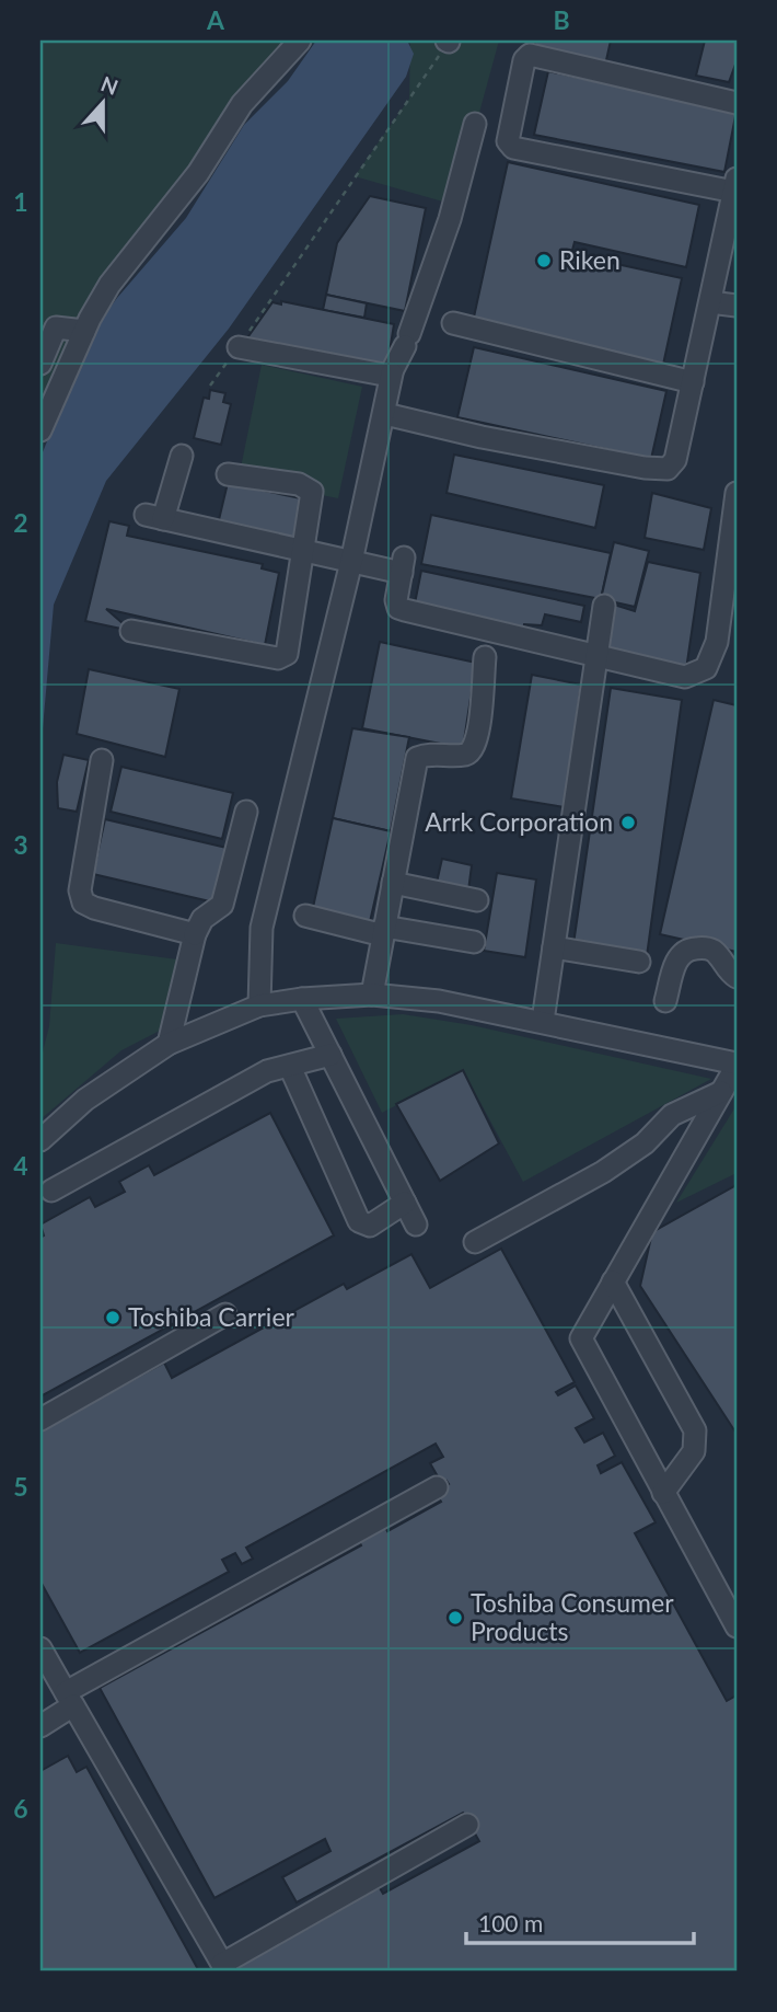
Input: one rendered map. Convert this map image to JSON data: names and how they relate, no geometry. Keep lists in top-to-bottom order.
{
  "places": [
    "Riken",
    "Arrk Corporation",
    "Toshiba Carrier",
    "Toshiba Consumer Products"
  ],
  "scale_bar": "100 m",
  "north": "top",
  "grid": {
    "columns": ["A", "B"],
    "rows": [
      "1",
      "2",
      "3",
      "4",
      "5",
      "6"
    ]
  }
}
